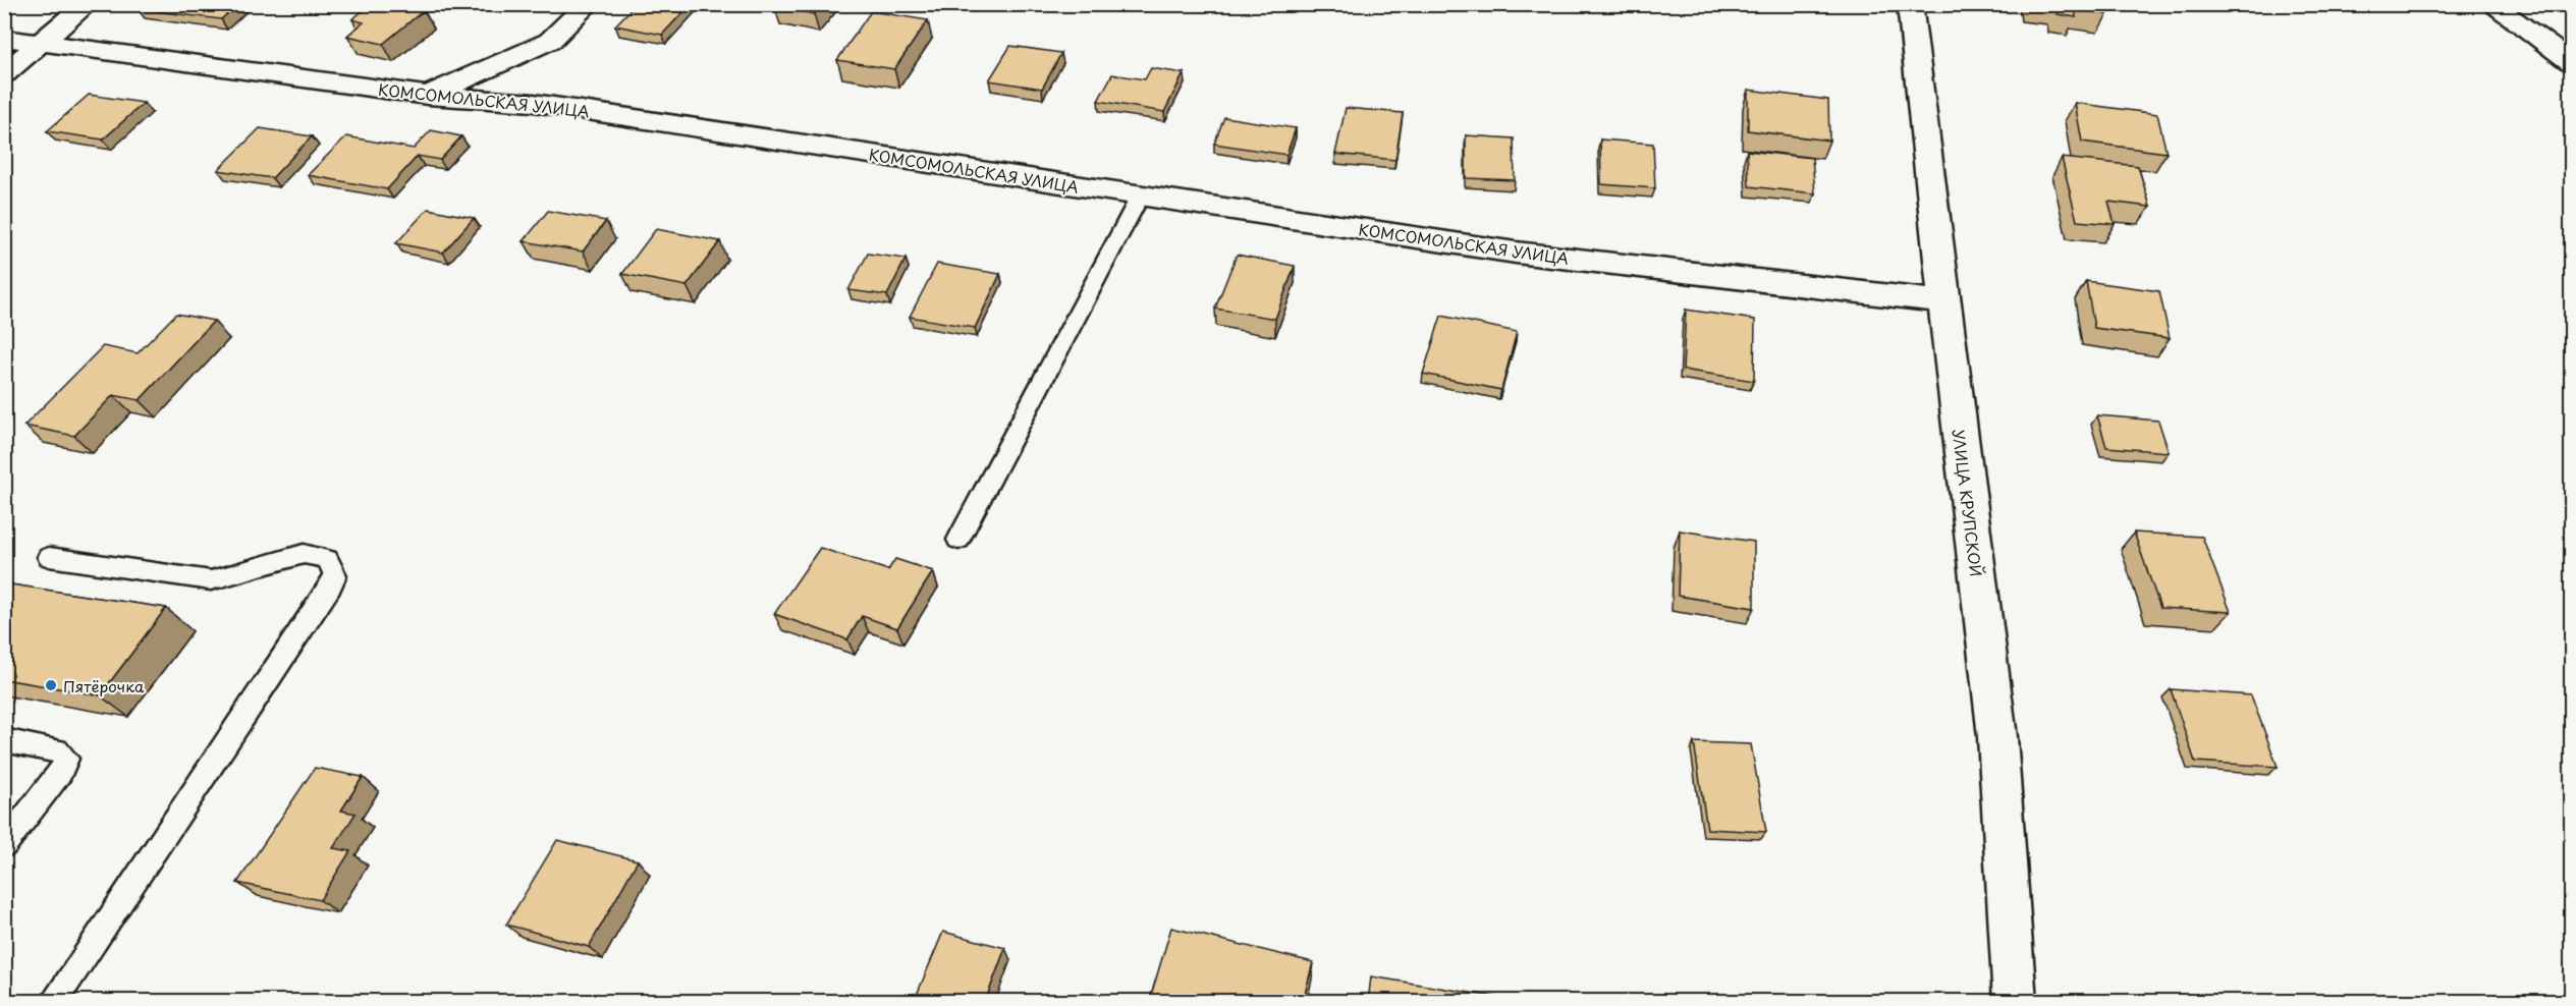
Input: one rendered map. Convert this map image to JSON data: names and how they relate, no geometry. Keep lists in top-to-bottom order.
{
  "streets": {
    "street": ["КОМСОМОЛЬСКАЯ УЛИЦА", "УЛИЦА КРУПСКОЙ"]
  },
  "crossings": [
    ["КОМСОМОЛЬСКАЯ УЛИЦА", "УЛИЦА КРУПСКОЙ"]
  ],
  "places": ["Пятёрочка"]
}
